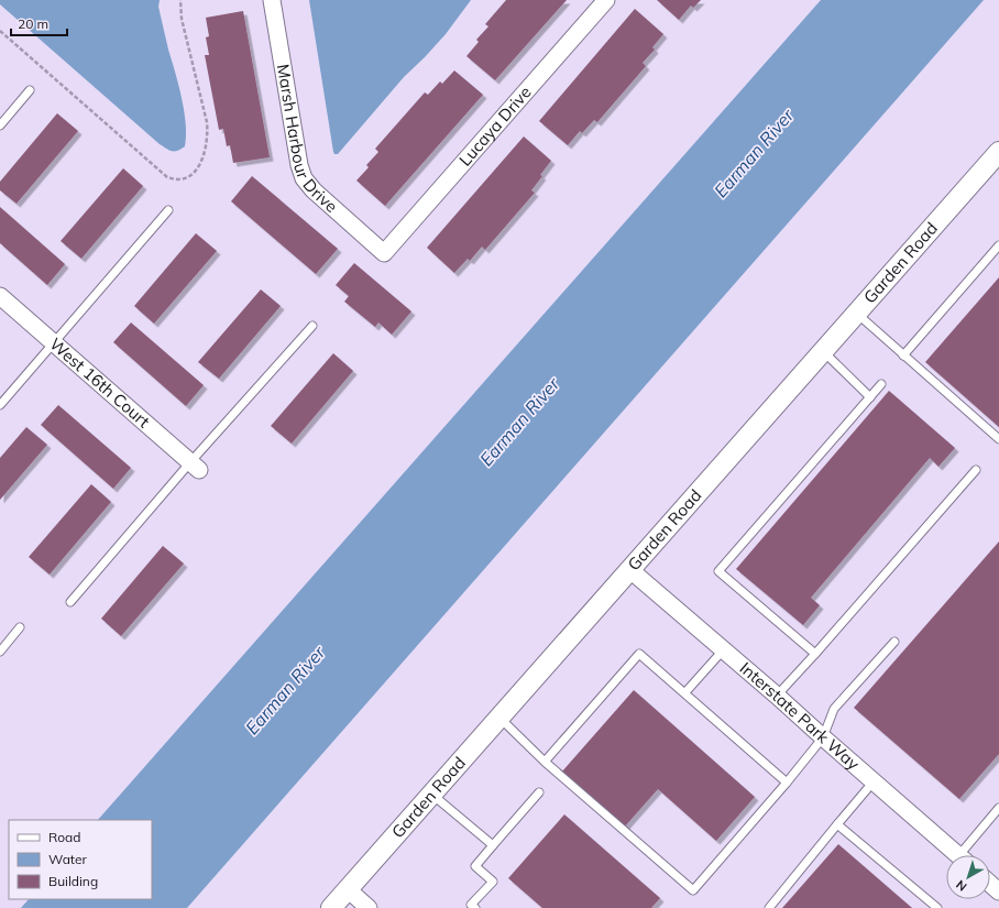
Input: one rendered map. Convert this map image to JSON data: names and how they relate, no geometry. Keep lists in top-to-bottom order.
{
  "streets": {
    "street": [
      "Lucaya Drive",
      "Marsh Harbour Drive",
      "Garden Road",
      "West 16th Court",
      "Interstate Park Way"
    ]
  },
  "crossings": [
    ["Lucaya Drive", "Marsh Harbour Drive"],
    ["Garden Road", "Interstate Park Way"]
  ],
  "water": ["Earman River"],
  "legend": ["Road", "Water", "Building"],
  "scale_bar": "20 m",
  "north": "bottom left"
}
